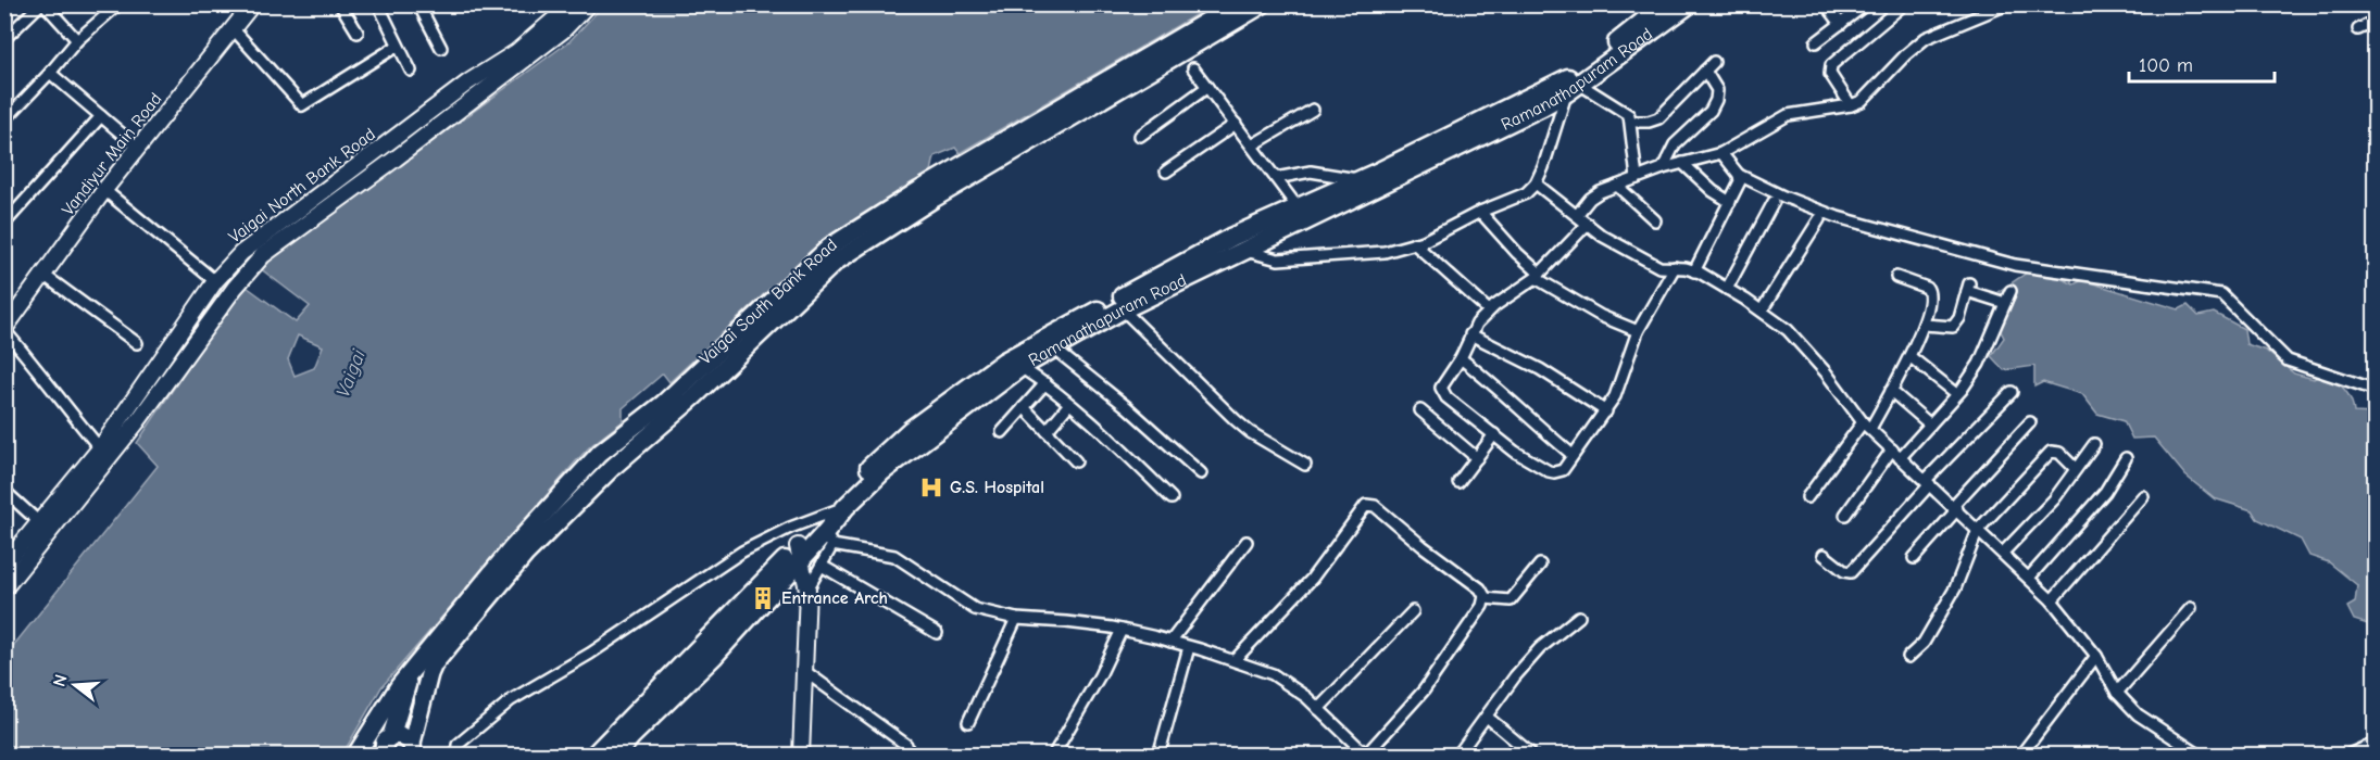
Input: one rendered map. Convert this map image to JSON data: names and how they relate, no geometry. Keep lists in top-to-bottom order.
{
  "streets": {
    "highway": ["Ramanathapuram Road"],
    "main road": ["Vaigai South Bank Road"],
    "street": ["Vandiyur Main Road", "Vaigai North Bank Road"]
  },
  "water": ["Vaigai"],
  "places": {
    "hospital": ["G.S. Hospital"],
    "building": ["Entrance Arch"]
  },
  "scale_bar": "100 m",
  "north": "left"
}
